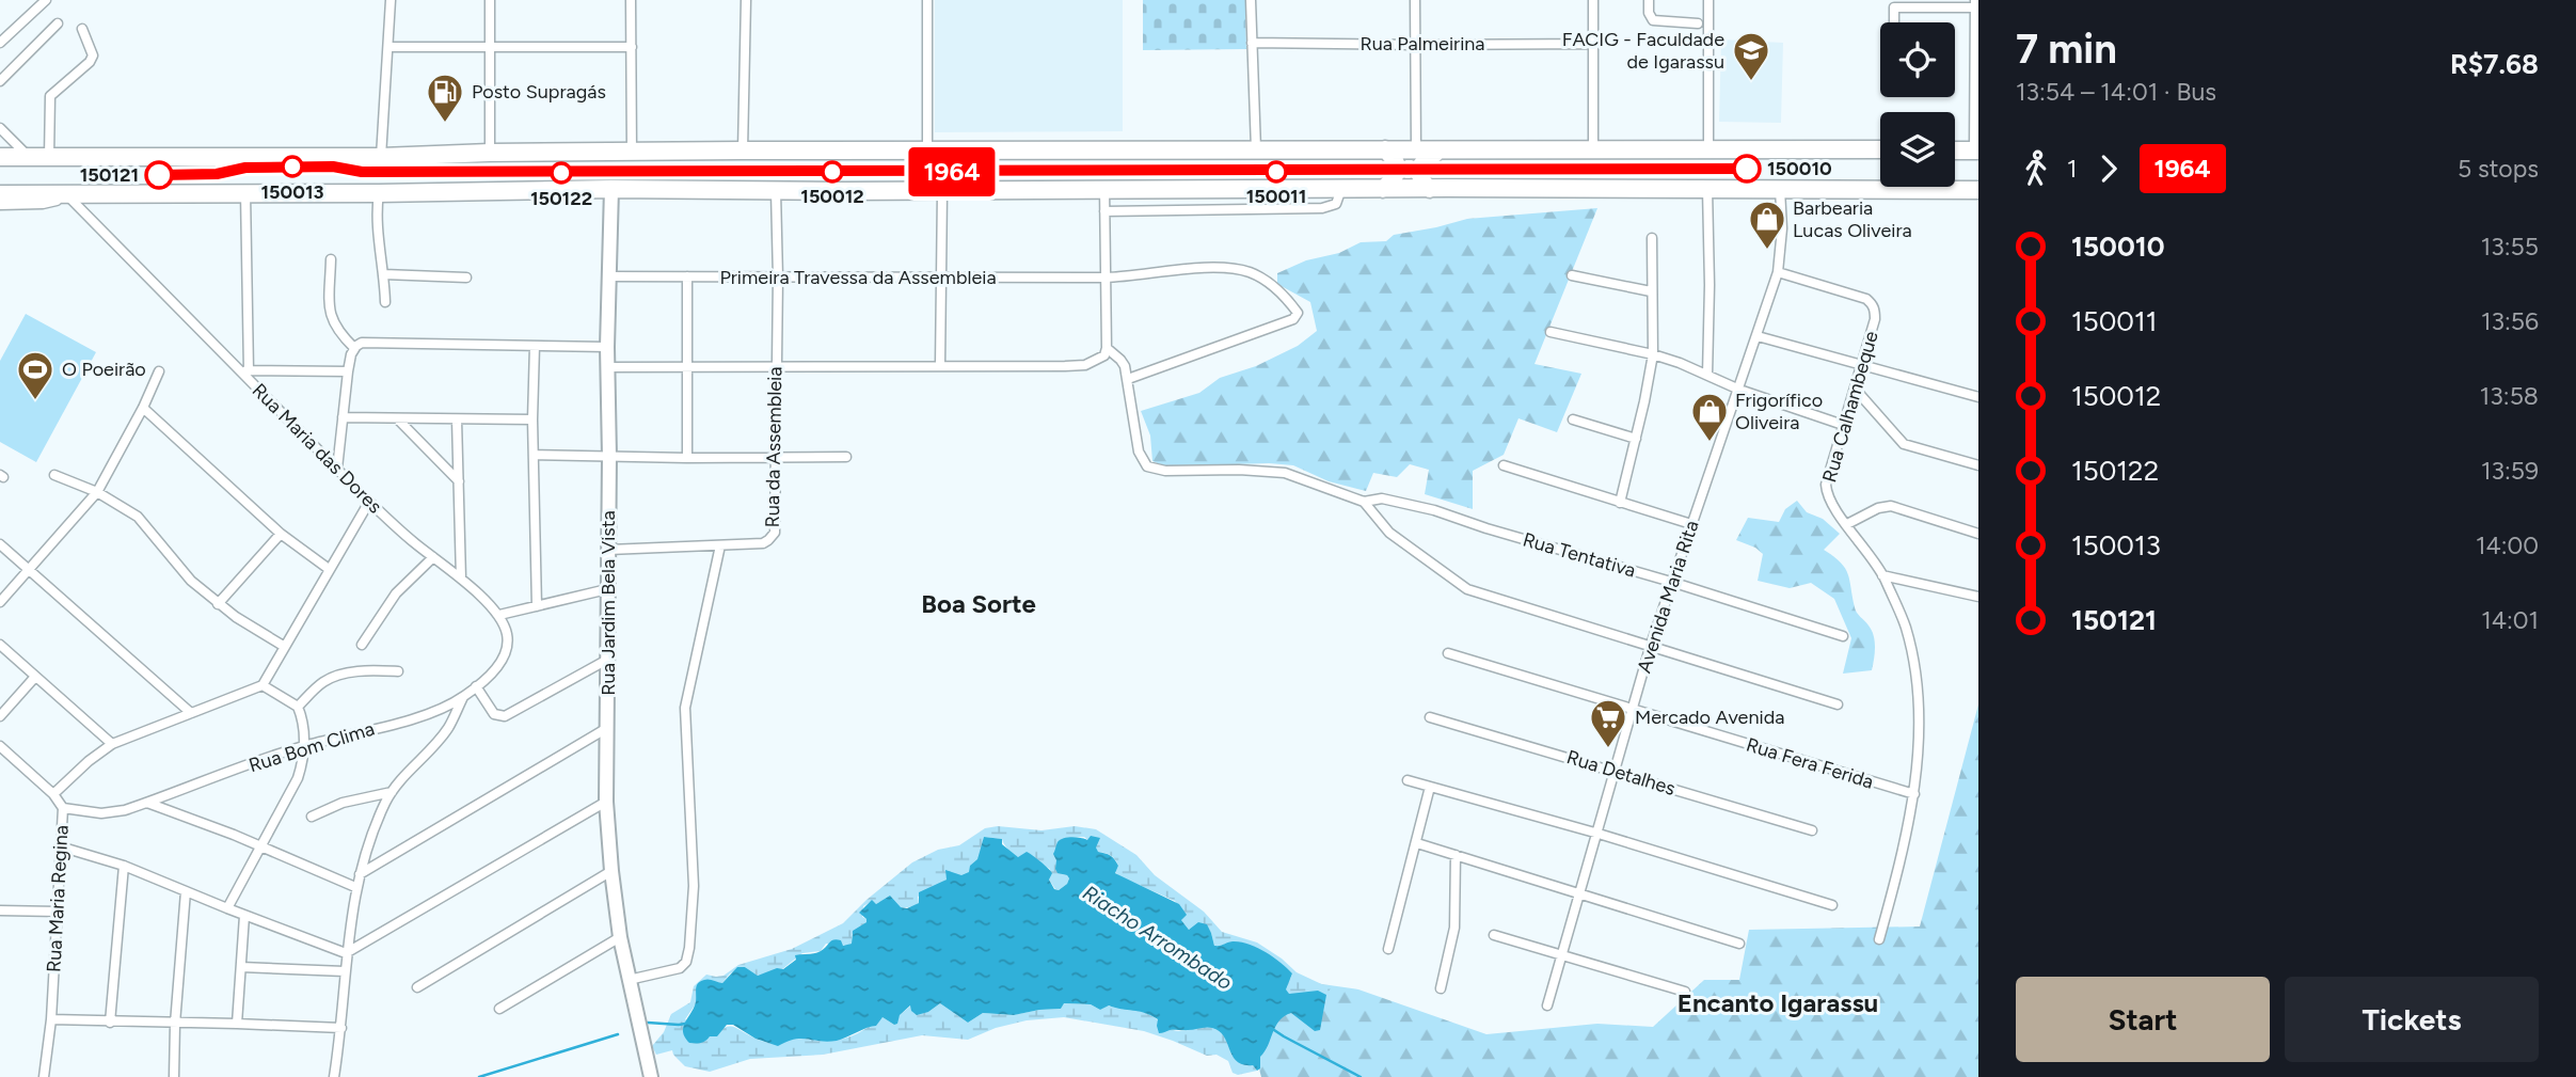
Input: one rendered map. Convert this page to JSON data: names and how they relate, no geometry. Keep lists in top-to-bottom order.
{
  "streets": {
    "main road": ["Rua Jardim Bela Vista"],
    "street": [
      "Rua Palmeirina",
      "Primeira Travessa da Assembleia",
      "Rua Calhambeque",
      "Rua da Assembleia",
      "Rua Maria das Dores",
      "Rua Tentativa",
      "Avenida Maria Rita",
      "Rua Bom Clima",
      "Rua Fera Ferida",
      "Rua Detalhes",
      "Rua Maria Regina"
    ]
  },
  "crossings": [
    ["Primeira Travessa da Assembleia", "Rua da Assembleia"],
    ["Primeira Travessa da Assembleia", "Rua Jardim Bela Vista"],
    ["Rua Calhambeque", "Avenida Maria Rita"],
    ["Rua Calhambeque", "Rua Fera Ferida"],
    ["Rua da Assembleia", "Rua Jardim Bela Vista"],
    ["Rua Maria das Dores", "Rua Bom Clima"],
    ["Rua Tentativa", "Avenida Maria Rita"],
    ["Avenida Maria Rita", "Rua Fera Ferida"],
    ["Avenida Maria Rita", "Rua Detalhes"],
    ["Rua Bom Clima", "Rua Maria Regina"]
  ],
  "districts": ["Boa Sorte", "Encanto Igarassu"],
  "water": ["Riacho Arrombado"],
  "places": {
    "school or university": ["FACIG - Faculdade de Igarassu"],
    "fuel station": ["Posto Supragás"],
    "other": [
      "150013",
      "150010",
      "150012",
      "150011",
      "150122",
      "150121"
    ],
    "shop": ["Barbearia Lucas Oliveira", "Frigorífico Oliveira"],
    "sports": ["O Poeirão"],
    "supermarket": ["Mercado Avenida"]
  },
  "lines": ["bus line 1964"],
  "page": {
    "on_map": "1964",
    "heading": ["7 min", "13:54 – 14:01 · Bus", "R$7.68"],
    "legs": ["1", "1964", "5 stops"],
    "list": [
      {
        "name": "150010",
        "value": "13:55"
      },
      {
        "name": "150011",
        "value": "13:56"
      },
      {
        "name": "150012",
        "value": "13:58"
      },
      {
        "name": "150122",
        "value": "13:59"
      },
      {
        "name": "150013",
        "value": "14:00"
      },
      {
        "name": "150121",
        "value": "14:01"
      }
    ],
    "buttons": ["Start", "Tickets"]
  }
}
